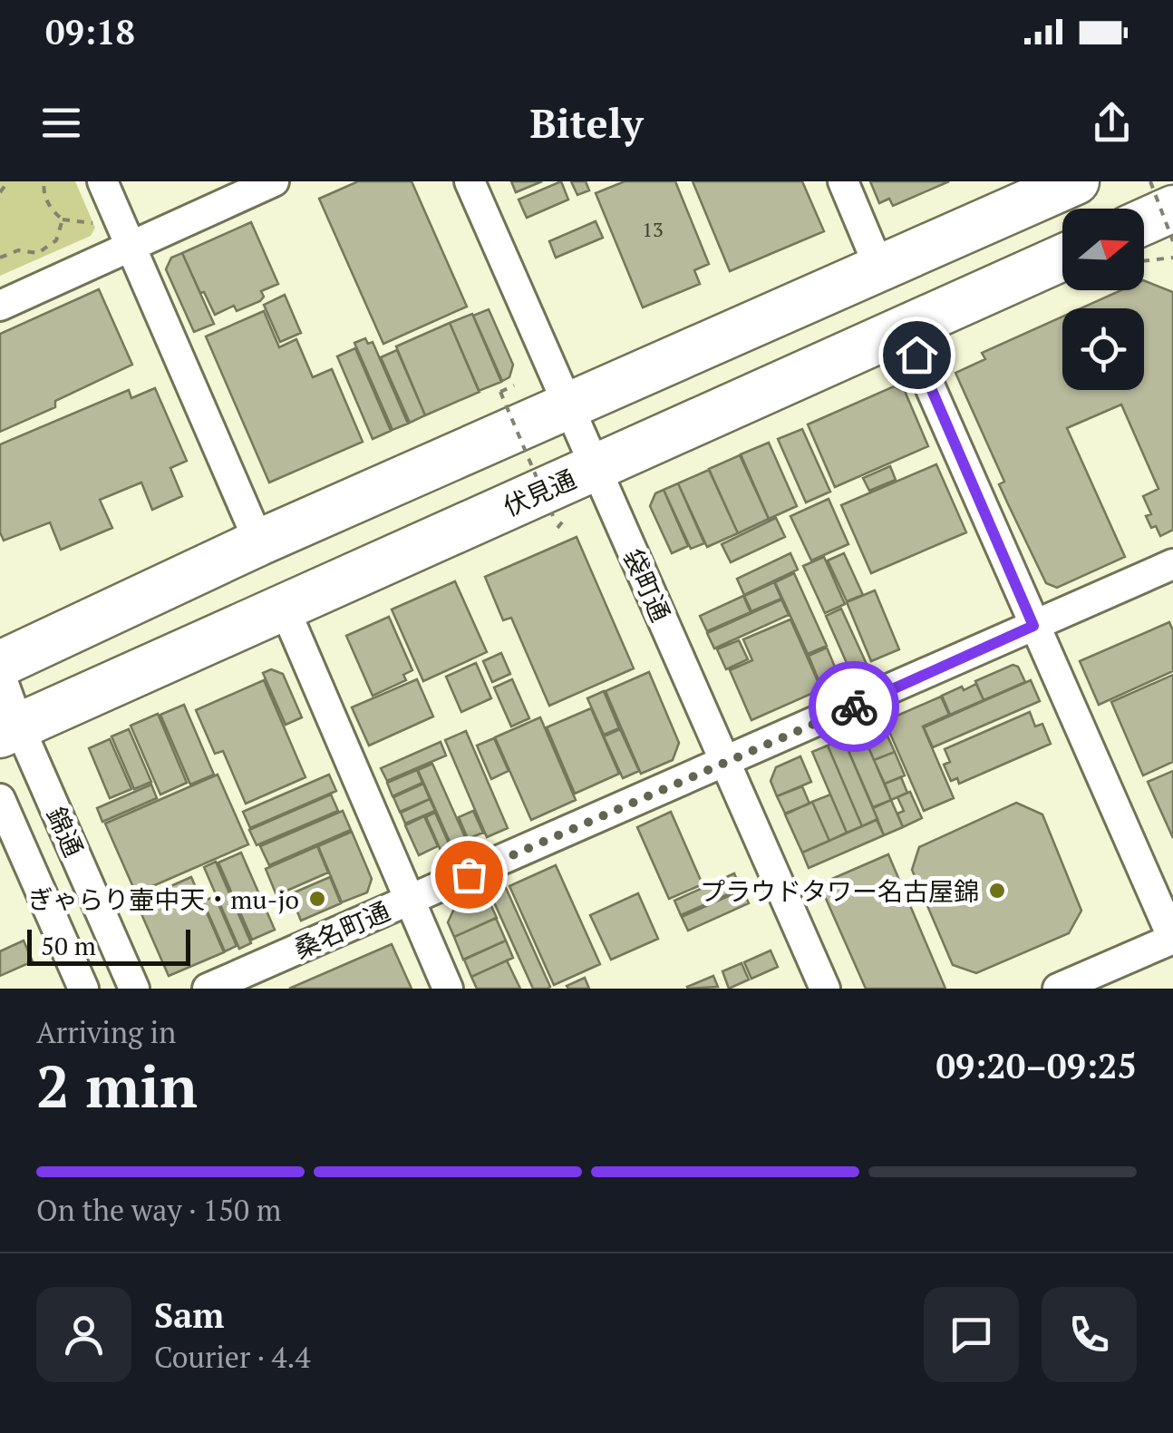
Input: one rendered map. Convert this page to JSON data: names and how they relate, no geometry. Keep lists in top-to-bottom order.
{
  "streets": {
    "highway": ["伏見通"],
    "street": ["袋町通", "錦通", "桑名町通"]
  },
  "crossings": [
    ["伏見通", "袋町通"],
    ["伏見通", "錦通"],
    ["袋町通", "桑名町通"]
  ],
  "places": ["プラウドタワー名古屋錦", "ぎゃらり壷中天・mu-jo"],
  "house_numbers": ["13"],
  "scale_bar": "50 m",
  "north": "right",
  "page": {
    "status": "09:18",
    "header": "Bitely",
    "scale": "50 m",
    "heading": ["2 min", "Arriving in", "09:20–09:25"],
    "panel": ["Sam", "Courier · 4.4"],
    "bar": "On the way · 150 m"
  }
}
